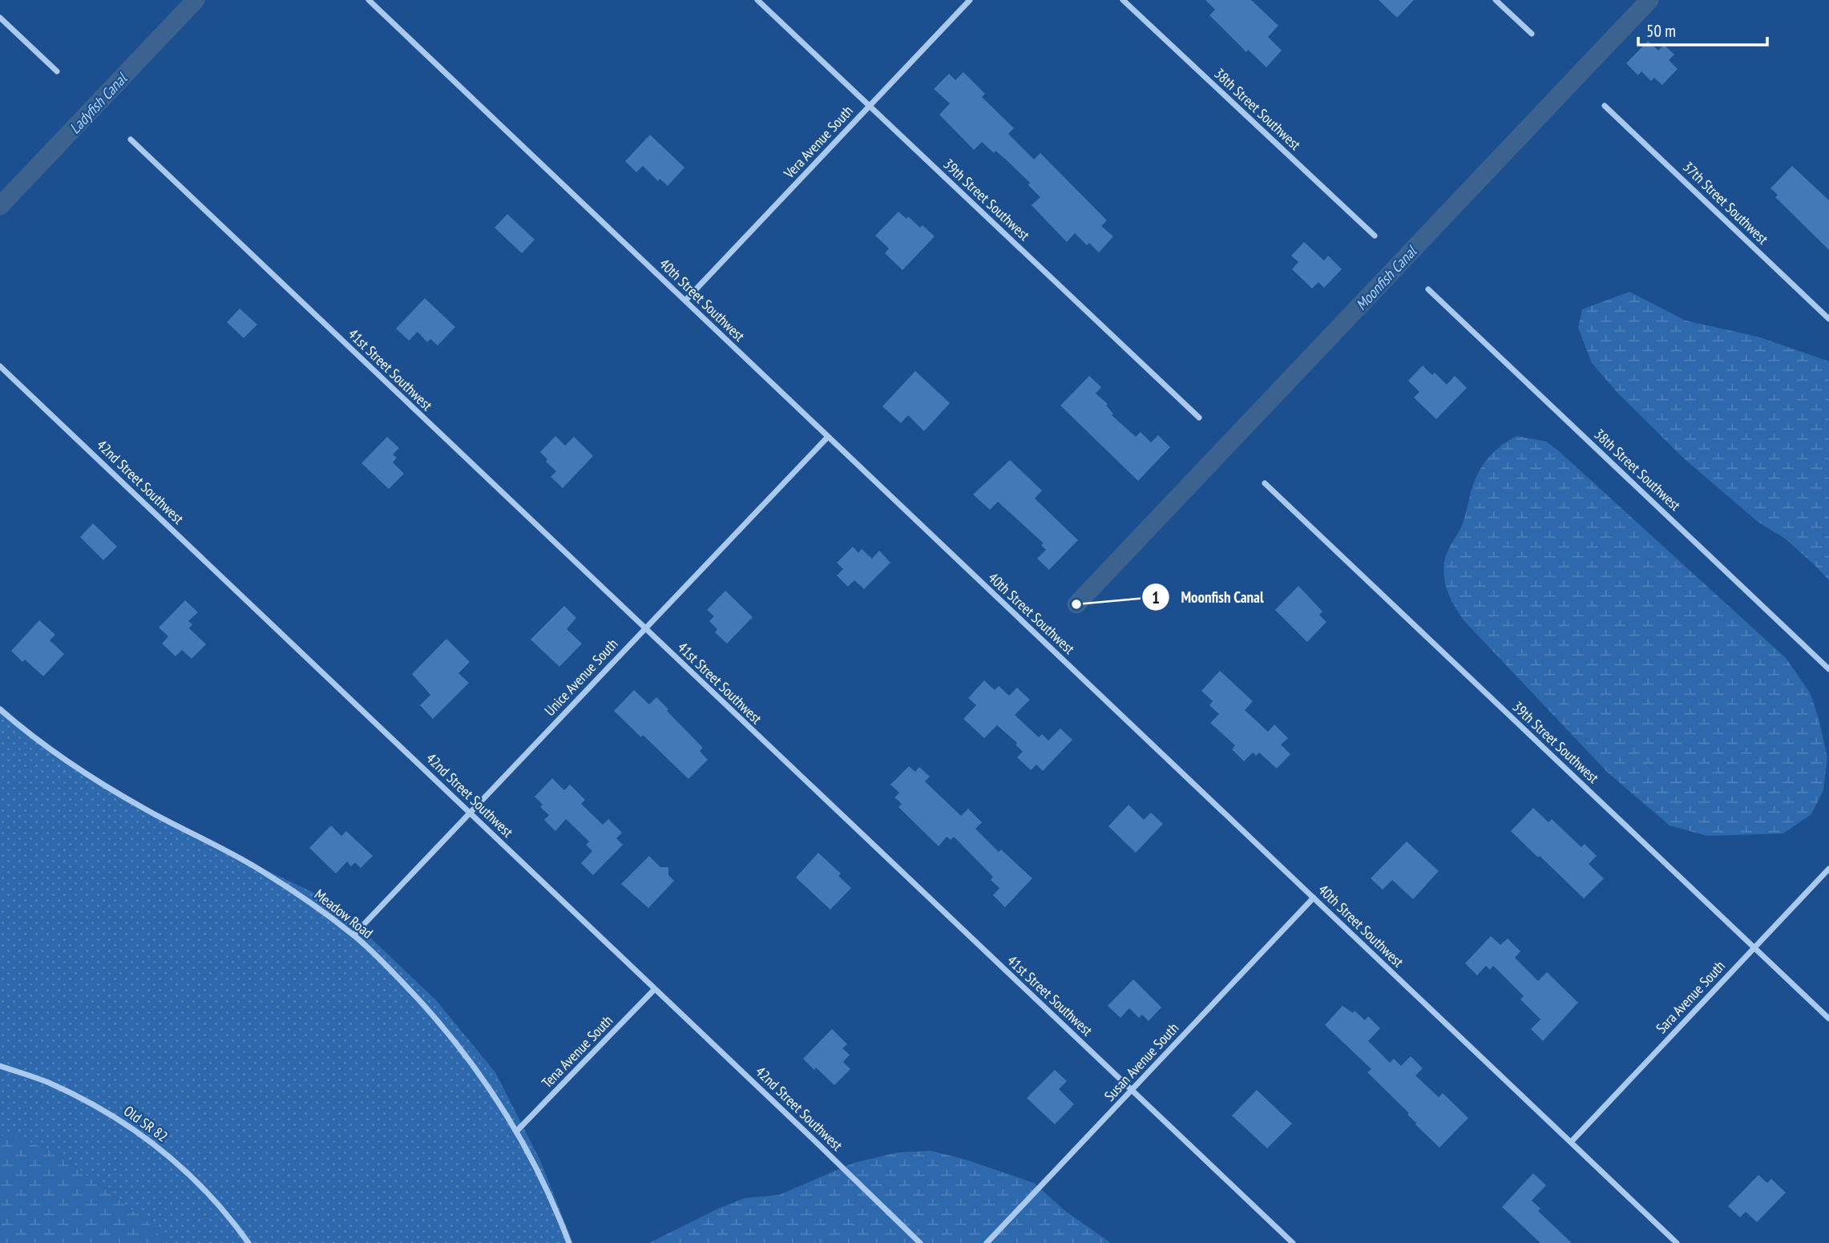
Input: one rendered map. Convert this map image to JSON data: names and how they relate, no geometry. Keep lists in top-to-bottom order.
{
  "streets": {
    "street": [
      "38th Street Southwest",
      "Vera Avenue South",
      "39th Street Southwest",
      "37th Street Southwest",
      "40th Street Southwest",
      "41st Street Southwest",
      "42nd Street Southwest",
      "Unice Avenue South",
      "Meadow Road",
      "Sara Avenue South",
      "Tena Avenue South",
      "Susan Avenue South",
      "Old SR 82"
    ]
  },
  "crossings": [
    ["Vera Avenue South", "39th Street Southwest"],
    ["Vera Avenue South", "40th Street Southwest"],
    ["39th Street Southwest", "Sara Avenue South"],
    ["40th Street Southwest", "Unice Avenue South"],
    ["40th Street Southwest", "Sara Avenue South"],
    ["40th Street Southwest", "Susan Avenue South"],
    ["41st Street Southwest", "Unice Avenue South"],
    ["41st Street Southwest", "Susan Avenue South"],
    ["42nd Street Southwest", "Unice Avenue South"],
    ["42nd Street Southwest", "Tena Avenue South"],
    ["Unice Avenue South", "Meadow Road"],
    ["Meadow Road", "Tena Avenue South"]
  ],
  "water": ["Ladyfish Canal", "Moonfish Canal"],
  "places": ["Moonfish Canal"],
  "scale_bar": "50 m"
}
